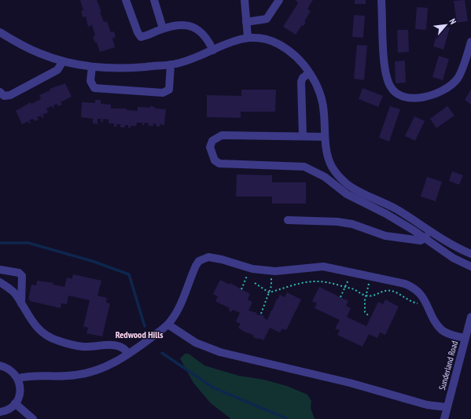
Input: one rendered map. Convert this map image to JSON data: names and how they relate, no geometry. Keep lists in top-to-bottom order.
{
  "streets": {
    "street": ["Sunderland Road"]
  },
  "districts": ["Redwood Hills"],
  "north": "top right"
}
